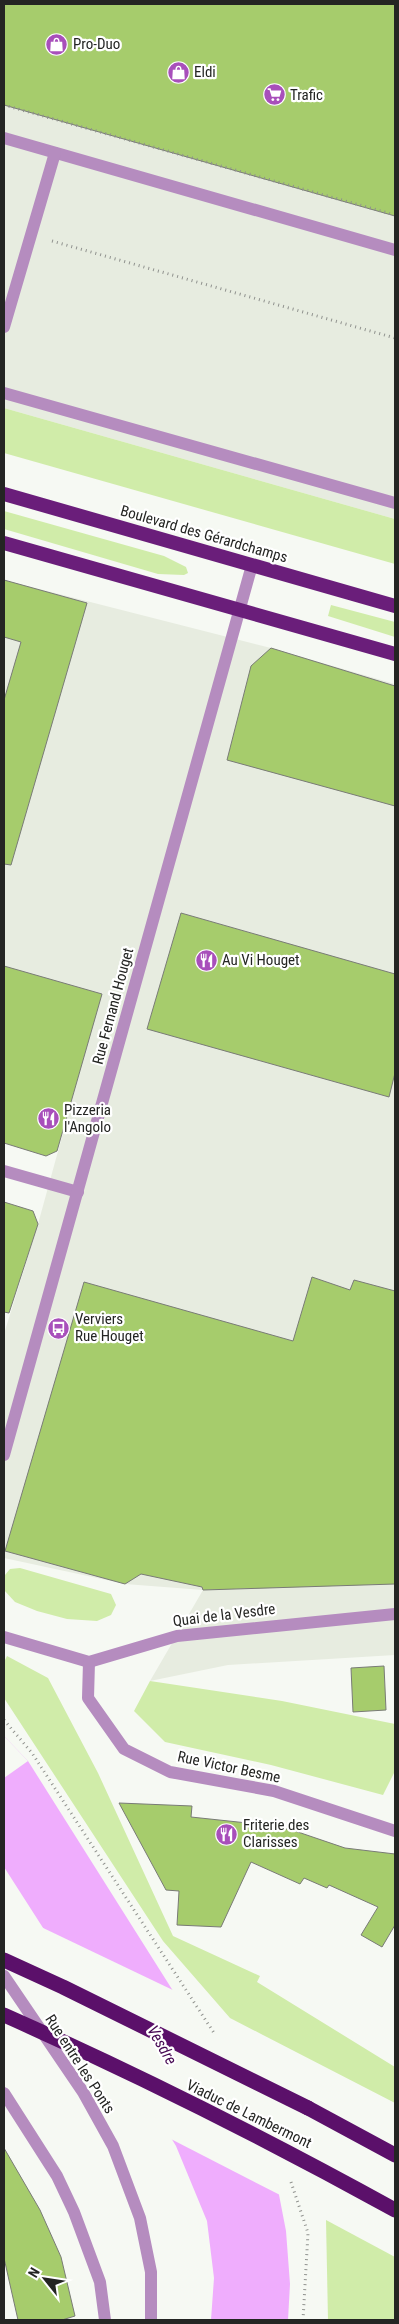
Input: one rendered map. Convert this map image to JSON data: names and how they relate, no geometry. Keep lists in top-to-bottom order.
{
  "streets": {
    "highway": ["Boulevard des Gérardchamps", "Viaduc de Lambermont"],
    "street": [
      "Rue Fernand Houget",
      "Quai de la Vesdre",
      "Rue Victor Besme",
      "Rue entre les Ponts"
    ]
  },
  "crossings": [
    ["Boulevard des Gérardchamps", "Rue Fernand Houget"],
    ["Quai de la Vesdre", "Rue Victor Besme"]
  ],
  "water": ["Vesdre"],
  "places": {
    "shop": ["Pro-Duo", "Eldi"],
    "supermarket": ["Trafic"],
    "restaurant": ["Au Vi Houget", "Pizzeria l'Angolo", "Friterie des Clarisses"],
    "bus stop": ["Verviers Rue Houget"]
  },
  "north": "top left"
}
